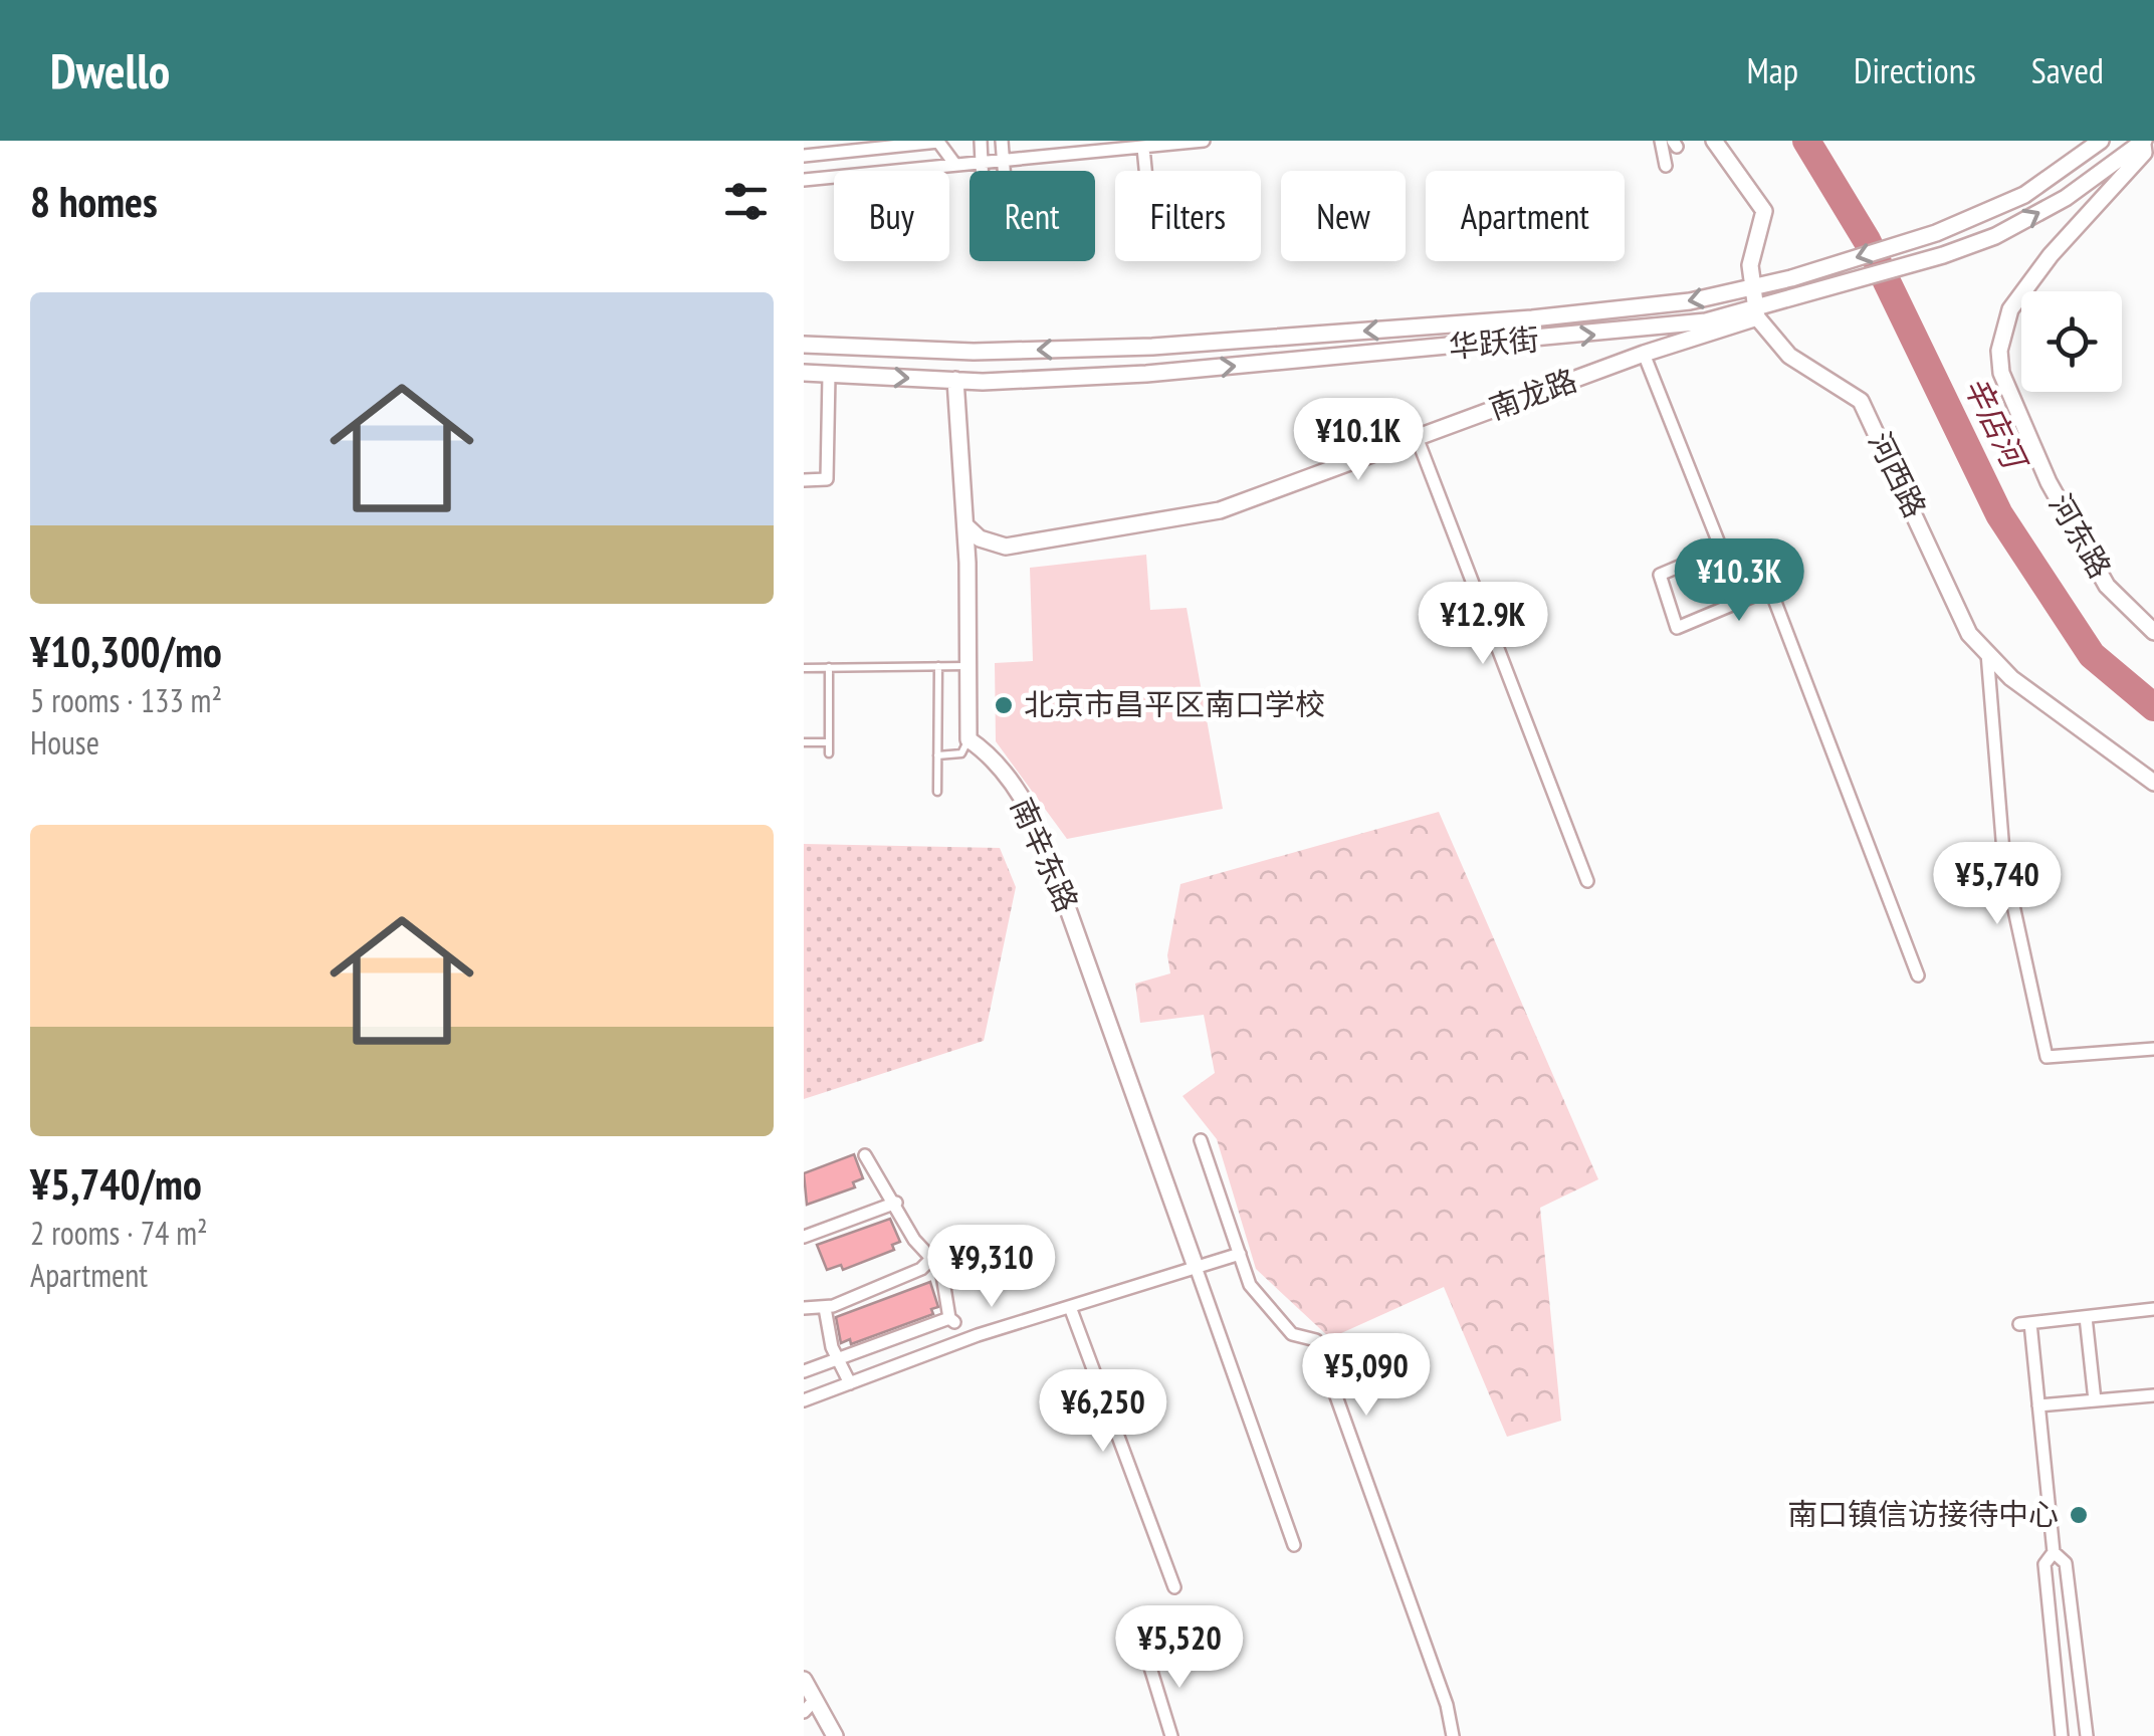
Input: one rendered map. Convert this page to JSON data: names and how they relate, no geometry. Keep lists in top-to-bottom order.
{
  "streets": {
    "street": [
      "华跃街",
      "南龙路",
      "河西路",
      "河东路",
      "南辛东路"
    ]
  },
  "crossings": [
    ["华跃街", "南龙路"],
    ["华跃街", "河西路"],
    ["华跃街", "河东路"],
    ["南龙路", "河西路"]
  ],
  "water": ["辛店河"],
  "places": ["北京市昌平区南口学校", "南口镇信访接待中心"],
  "page": {
    "header": "Dwello",
    "nav": ["Map", "Directions", "Saved"],
    "heading": "8 homes",
    "chip": [
      "Buy",
      "Rent",
      "Filters",
      "New",
      "Apartment"
    ],
    "list": [
      {
        "name": "¥10,300/mo",
        "note": "5 rooms · 133 m² · House"
      },
      {
        "name": "¥5,740/mo",
        "note": "2 rooms · 74 m² · Apartment"
      }
    ],
    "price": [
      "¥10.1K",
      "¥10.3K",
      "¥12.9K",
      "¥5,740",
      "¥9,310",
      "¥5,090",
      "¥6,250",
      "¥5,520"
    ]
  }
}
